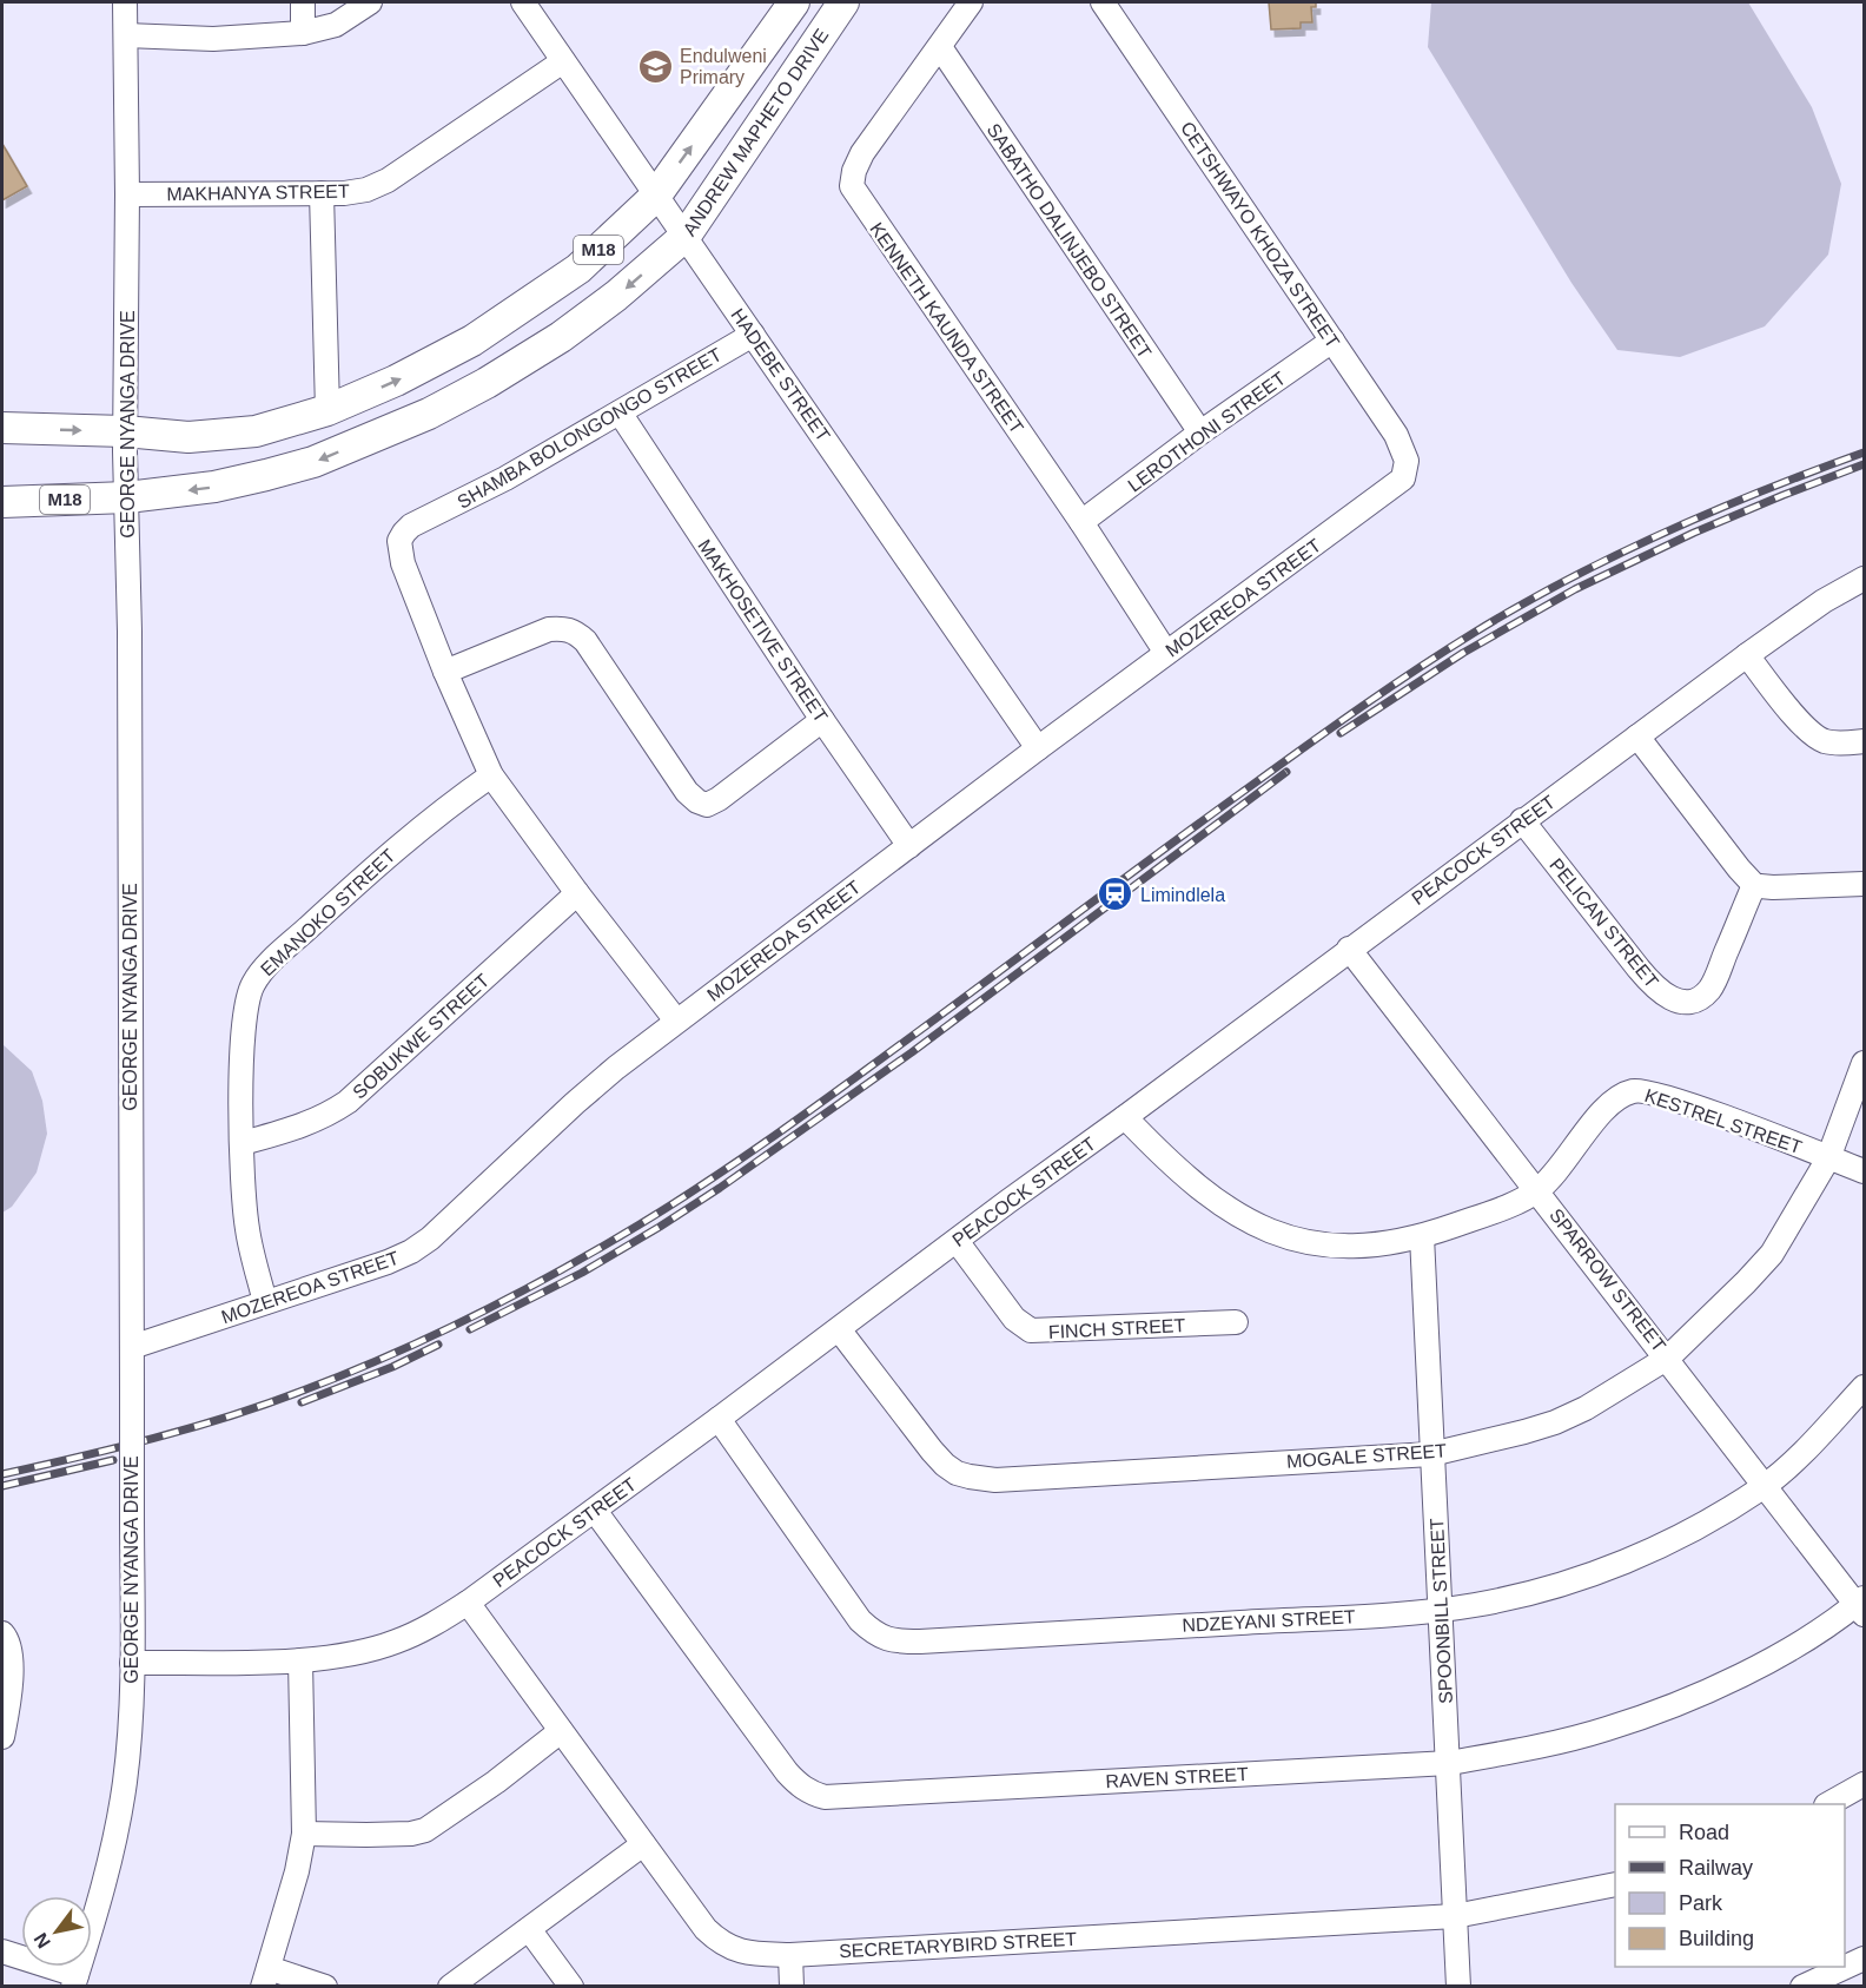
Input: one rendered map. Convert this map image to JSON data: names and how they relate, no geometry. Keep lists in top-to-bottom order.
{
  "streets": {
    "main road": ["ANDREW MAPHETO DRIVE", "M18"],
    "street": [
      "MAKHANYA STREET",
      "CETSHWAYO KHOZA STREET",
      "SABATHO DALINJEBO STREET",
      "KENNETH KAUNDA STREET",
      "HADEBE STREET",
      "GEORGE NYANGA DRIVE",
      "SHAMBA BOLONGONGO STREET",
      "LEROTHONI STREET",
      "MOZEREOA STREET",
      "MAKHOSETIVE STREET",
      "PEACOCK STREET",
      "EMANOKO STREET",
      "PELICAN STREET",
      "SOBUKWE STREET",
      "KESTREL STREET",
      "SPARROW STREET",
      "FINCH STREET",
      "MOGALE STREET",
      "SPOONBILL STREET",
      "NDZEYANI STREET",
      "RAVEN STREET",
      "SECRETARYBIRD STREET"
    ]
  },
  "crossings": [
    ["ANDREW MAPHETO DRIVE", "HADEBE STREET"],
    ["ANDREW MAPHETO DRIVE", "GEORGE NYANGA DRIVE"],
    ["MAKHANYA STREET", "HADEBE STREET"],
    ["MAKHANYA STREET", "GEORGE NYANGA DRIVE"],
    ["CETSHWAYO KHOZA STREET", "LEROTHONI STREET"],
    ["CETSHWAYO KHOZA STREET", "MOZEREOA STREET"],
    ["SABATHO DALINJEBO STREET", "KENNETH KAUNDA STREET"],
    ["SABATHO DALINJEBO STREET", "LEROTHONI STREET"],
    ["M18", "HADEBE STREET"],
    ["M18", "GEORGE NYANGA DRIVE"],
    ["KENNETH KAUNDA STREET", "LEROTHONI STREET"],
    ["KENNETH KAUNDA STREET", "MOZEREOA STREET"],
    ["HADEBE STREET", "SHAMBA BOLONGONGO STREET"],
    ["HADEBE STREET", "MOZEREOA STREET"],
    ["GEORGE NYANGA DRIVE", "MOZEREOA STREET"],
    ["GEORGE NYANGA DRIVE", "PEACOCK STREET"],
    ["SHAMBA BOLONGONGO STREET", "MOZEREOA STREET"],
    ["SHAMBA BOLONGONGO STREET", "MAKHOSETIVE STREET"],
    ["SHAMBA BOLONGONGO STREET", "EMANOKO STREET"],
    ["SHAMBA BOLONGONGO STREET", "SOBUKWE STREET"],
    ["MOZEREOA STREET", "MAKHOSETIVE STREET"],
    ["MOZEREOA STREET", "EMANOKO STREET"],
    ["PEACOCK STREET", "PELICAN STREET"],
    ["PEACOCK STREET", "KESTREL STREET"],
    ["PEACOCK STREET", "SPARROW STREET"],
    ["PEACOCK STREET", "FINCH STREET"],
    ["PEACOCK STREET", "MOGALE STREET"],
    ["PEACOCK STREET", "NDZEYANI STREET"],
    ["PEACOCK STREET", "RAVEN STREET"],
    ["PEACOCK STREET", "SECRETARYBIRD STREET"],
    ["EMANOKO STREET", "SOBUKWE STREET"],
    ["KESTREL STREET", "SPARROW STREET"],
    ["KESTREL STREET", "MOGALE STREET"],
    ["KESTREL STREET", "SPOONBILL STREET"],
    ["SPARROW STREET", "MOGALE STREET"],
    ["SPARROW STREET", "NDZEYANI STREET"],
    ["SPARROW STREET", "RAVEN STREET"],
    ["MOGALE STREET", "SPOONBILL STREET"],
    ["SPOONBILL STREET", "NDZEYANI STREET"],
    ["SPOONBILL STREET", "RAVEN STREET"],
    ["SPOONBILL STREET", "SECRETARYBIRD STREET"]
  ],
  "places": {
    "school or university": ["Endulweni Primary"],
    "station": ["Limindlela"]
  },
  "legend": [
    "Road",
    "Railway",
    "Park",
    "Building"
  ],
  "north": "bottom left"
}
